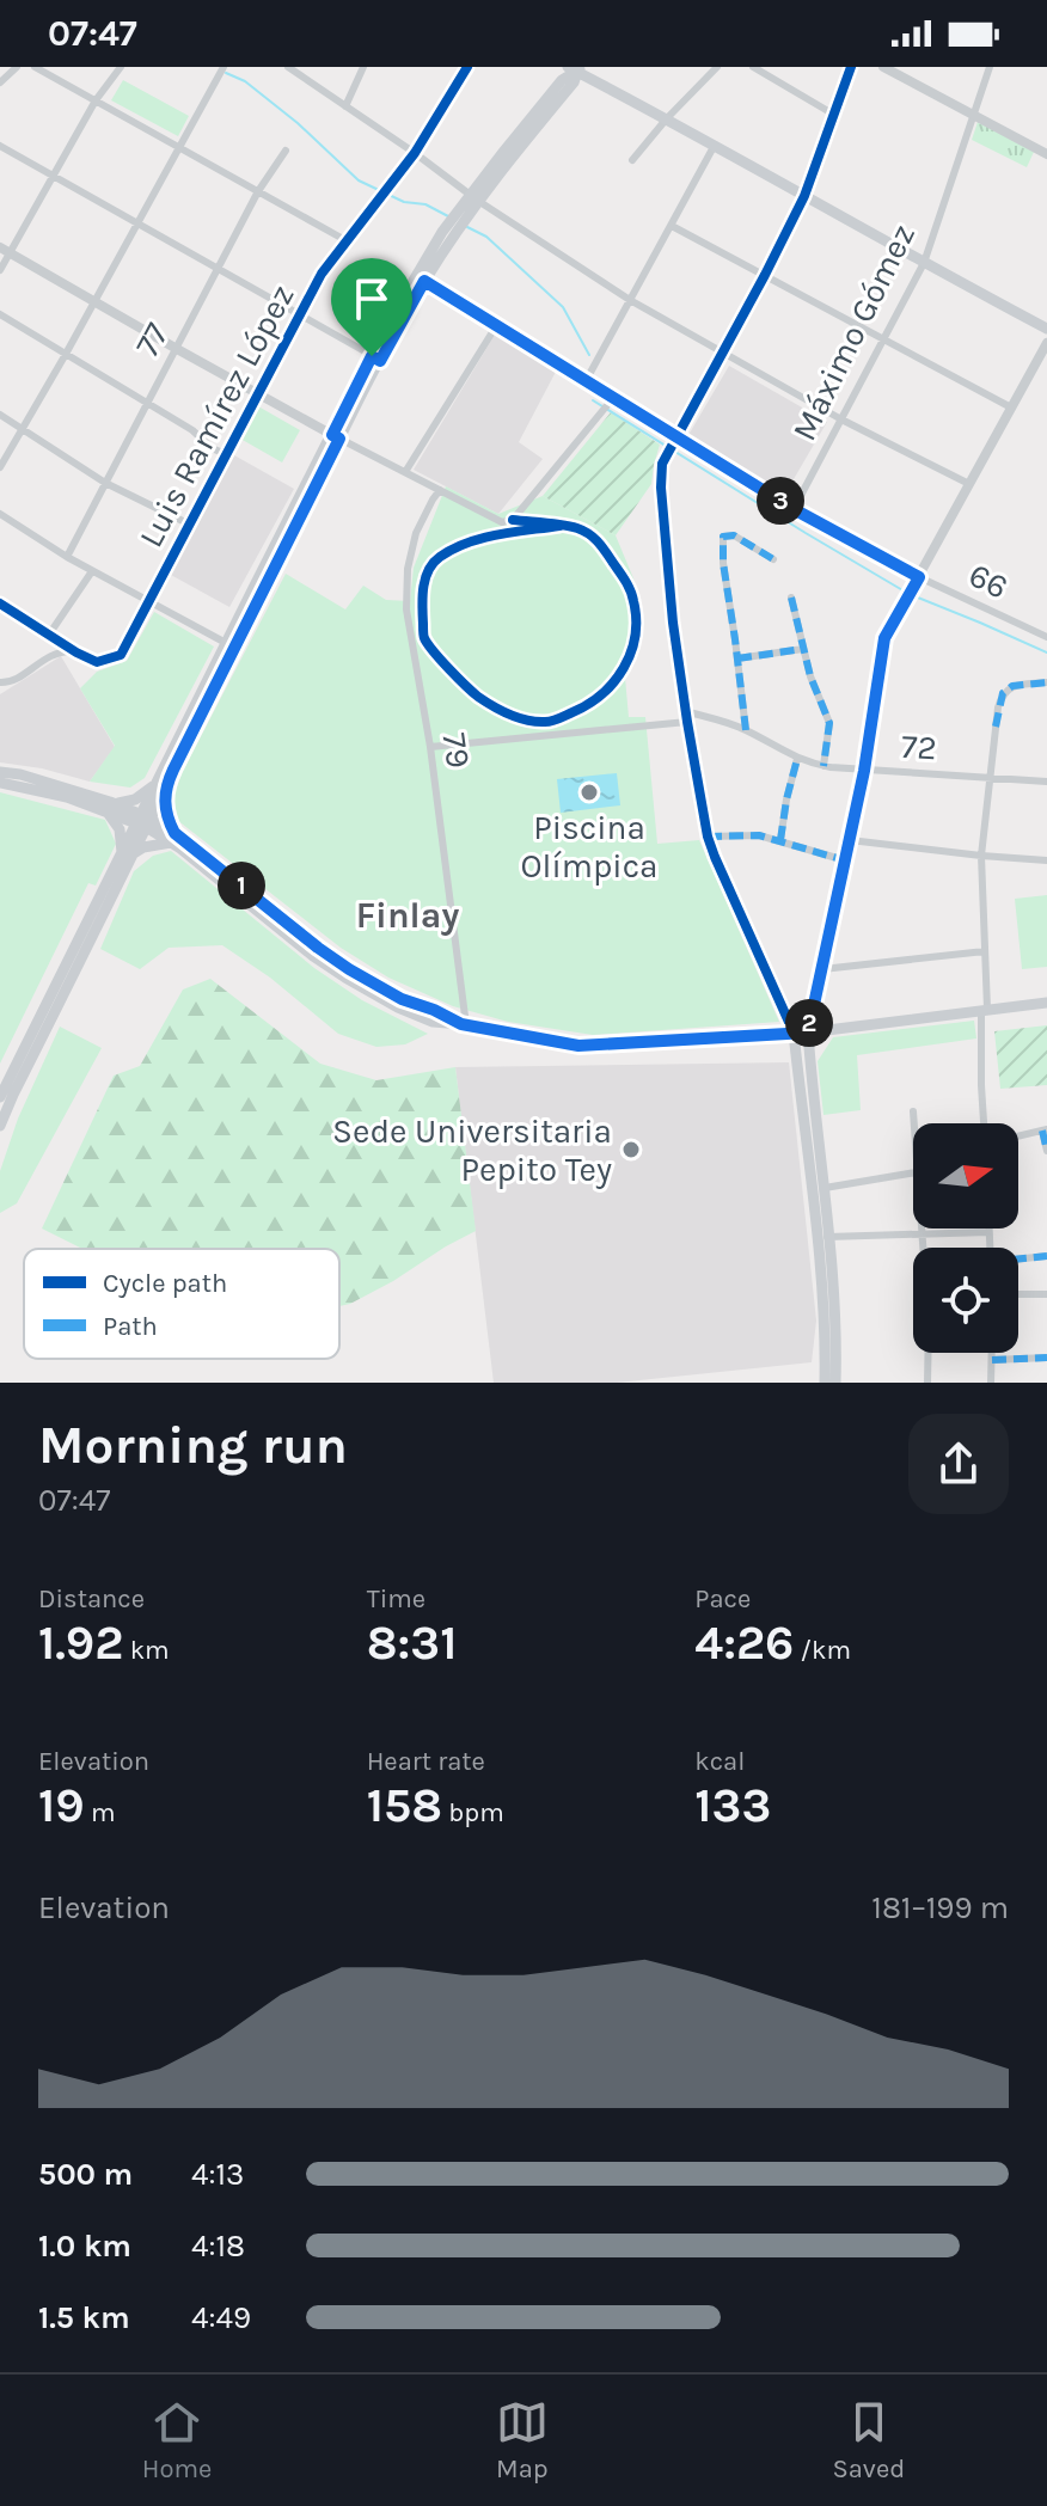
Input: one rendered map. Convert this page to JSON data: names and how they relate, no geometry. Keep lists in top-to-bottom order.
{
  "streets": {
    "street": [
      "Máximo Gómez",
      "77",
      "Luis Ramírez López",
      "66",
      "72",
      "79"
    ]
  },
  "crossings": [
    ["Máximo Gómez", "66"]
  ],
  "districts": ["Finlay"],
  "places": ["Piscina Olímpica", "Sede Universitaria Pepito Tey"],
  "legend": ["Cycle path", "Path"],
  "north": "right",
  "page": {
    "status": "07:47",
    "pins": ["3", "1", "2"],
    "heading": ["Morning run", "07:47"],
    "stats": [
      ["Distance", "1.92 km"],
      ["Time", "8:31"],
      ["Pace", "4:26 /km"],
      ["Elevation", "19 m"],
      ["Heart rate", "158 bpm"],
      ["kcal", "133"]
    ],
    "chart": ["Elevation", "181–199 m"],
    "list": [
      {
        "name": "500 m",
        "note": "4:13"
      },
      {
        "name": "1.0 km",
        "note": "4:18"
      },
      {
        "name": "1.5 km",
        "note": "4:49"
      }
    ],
    "tabs": ["Home", "Map", "Saved"]
  }
}
